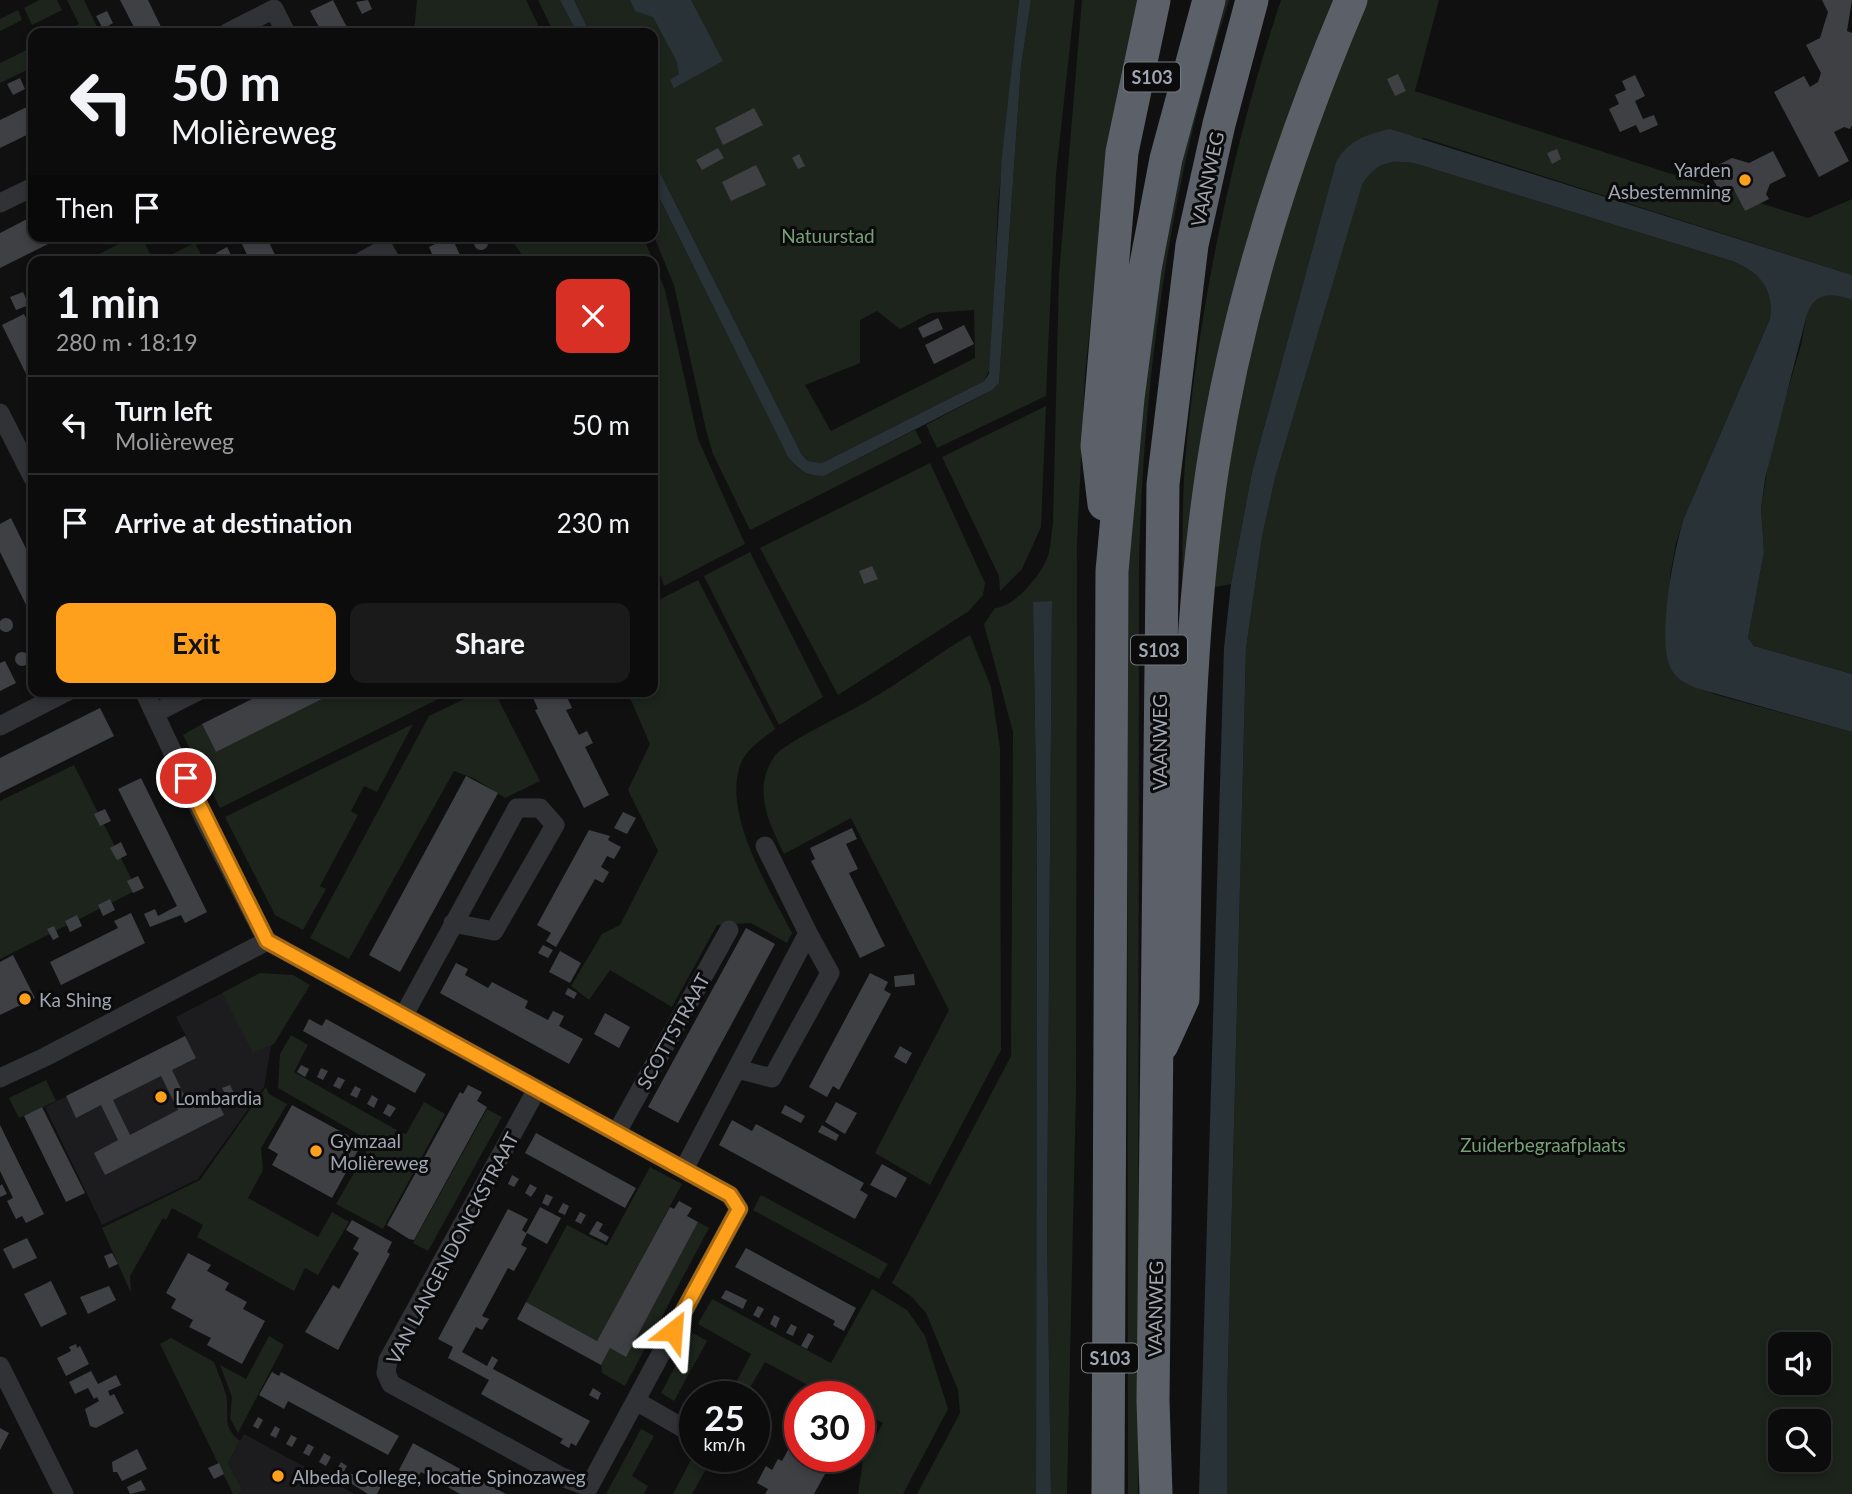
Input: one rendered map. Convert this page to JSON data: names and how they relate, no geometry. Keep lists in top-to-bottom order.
{
  "streets": {
    "highway": ["S103", "VAANWEG"],
    "street": ["SCOTTSTRAAT", "VAN LANGENDONCKSTRAAT"]
  },
  "crossings": [
    ["S103", "VAANWEG"]
  ],
  "parks": ["Natuurstad", "Zuiderbegraafplaats"],
  "places": [
    "Yarden Asbestemming",
    "Ka Shing",
    "Lombardia",
    "Gymzaal Molièreweg",
    "Albeda College, locatie Spinozaweg"
  ],
  "page": {
    "turn": ["50 m", "Molièreweg"],
    "then": "Then",
    "heading": ["1 min", "280 m · 18:19"],
    "list": [
      {
        "name": "Turn left",
        "note": "Molièreweg",
        "value": "50 m"
      },
      {
        "name": "Arrive at destination",
        "value": "230 m"
      }
    ],
    "buttons": ["Exit", "Share"],
    "speed": "25 km/h",
    "limit": "30"
  }
}
